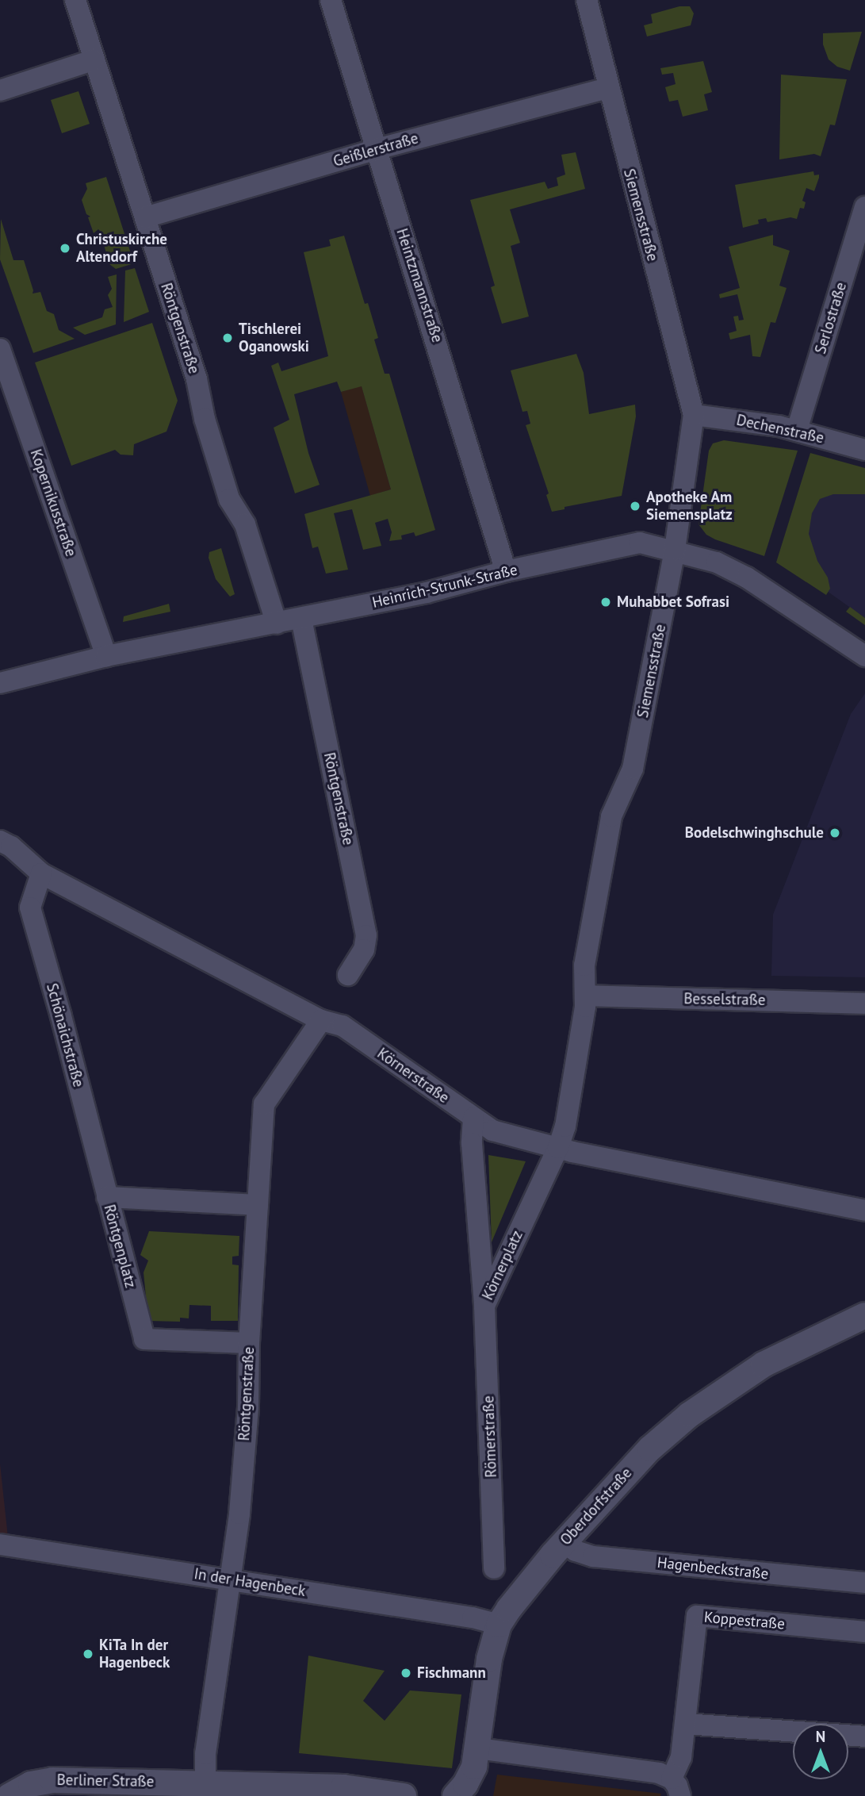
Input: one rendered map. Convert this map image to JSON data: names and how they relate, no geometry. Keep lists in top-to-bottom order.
{
  "streets": {
    "street": [
      "Geißlerstraße",
      "Siemensstraße",
      "Heintzmannstraße",
      "Serlostraße",
      "Röntgenstraße",
      "Dechenstraße",
      "Kopernikusstraße",
      "Heinrich-Strunk-Straße",
      "Besselstraße",
      "Schönaichstraße",
      "Körnerstraße",
      "Röntgenplatz",
      "Körnerplatz",
      "Römerstraße",
      "Oberdorfstraße",
      "Hagenbeckstraße",
      "In der Hagenbeck",
      "Koppestraße",
      "Berliner Straße"
    ]
  },
  "crossings": [
    ["Geißlerstraße", "Siemensstraße"],
    ["Geißlerstraße", "Heintzmannstraße"],
    ["Geißlerstraße", "Röntgenstraße"],
    ["Siemensstraße", "Dechenstraße"],
    ["Siemensstraße", "Heinrich-Strunk-Straße"],
    ["Siemensstraße", "Besselstraße"],
    ["Siemensstraße", "Körnerstraße"],
    ["Siemensstraße", "Körnerplatz"],
    ["Heintzmannstraße", "Heinrich-Strunk-Straße"],
    ["Serlostraße", "Dechenstraße"],
    ["Röntgenstraße", "Heinrich-Strunk-Straße"],
    ["Röntgenstraße", "Körnerstraße"],
    ["Röntgenstraße", "Röntgenplatz"],
    ["Röntgenstraße", "In der Hagenbeck"],
    ["Röntgenstraße", "Berliner Straße"],
    ["Kopernikusstraße", "Heinrich-Strunk-Straße"],
    ["Schönaichstraße", "Körnerstraße"],
    ["Schönaichstraße", "Röntgenplatz"],
    ["Körnerstraße", "Körnerplatz"],
    ["Körnerplatz", "Römerstraße"],
    ["Oberdorfstraße", "Hagenbeckstraße"],
    ["Oberdorfstraße", "In der Hagenbeck"],
    ["Oberdorfstraße", "Koppestraße"]
  ],
  "places": [
    "Christuskirche Altendorf",
    "Tischlerei Oganowski",
    "Apotheke Am Siemensplatz",
    "Muhabbet Sofrasi",
    "Bodelschwinghschule",
    "KiTa In der Hagenbeck",
    "Fischmann"
  ],
  "north": "top"
}
